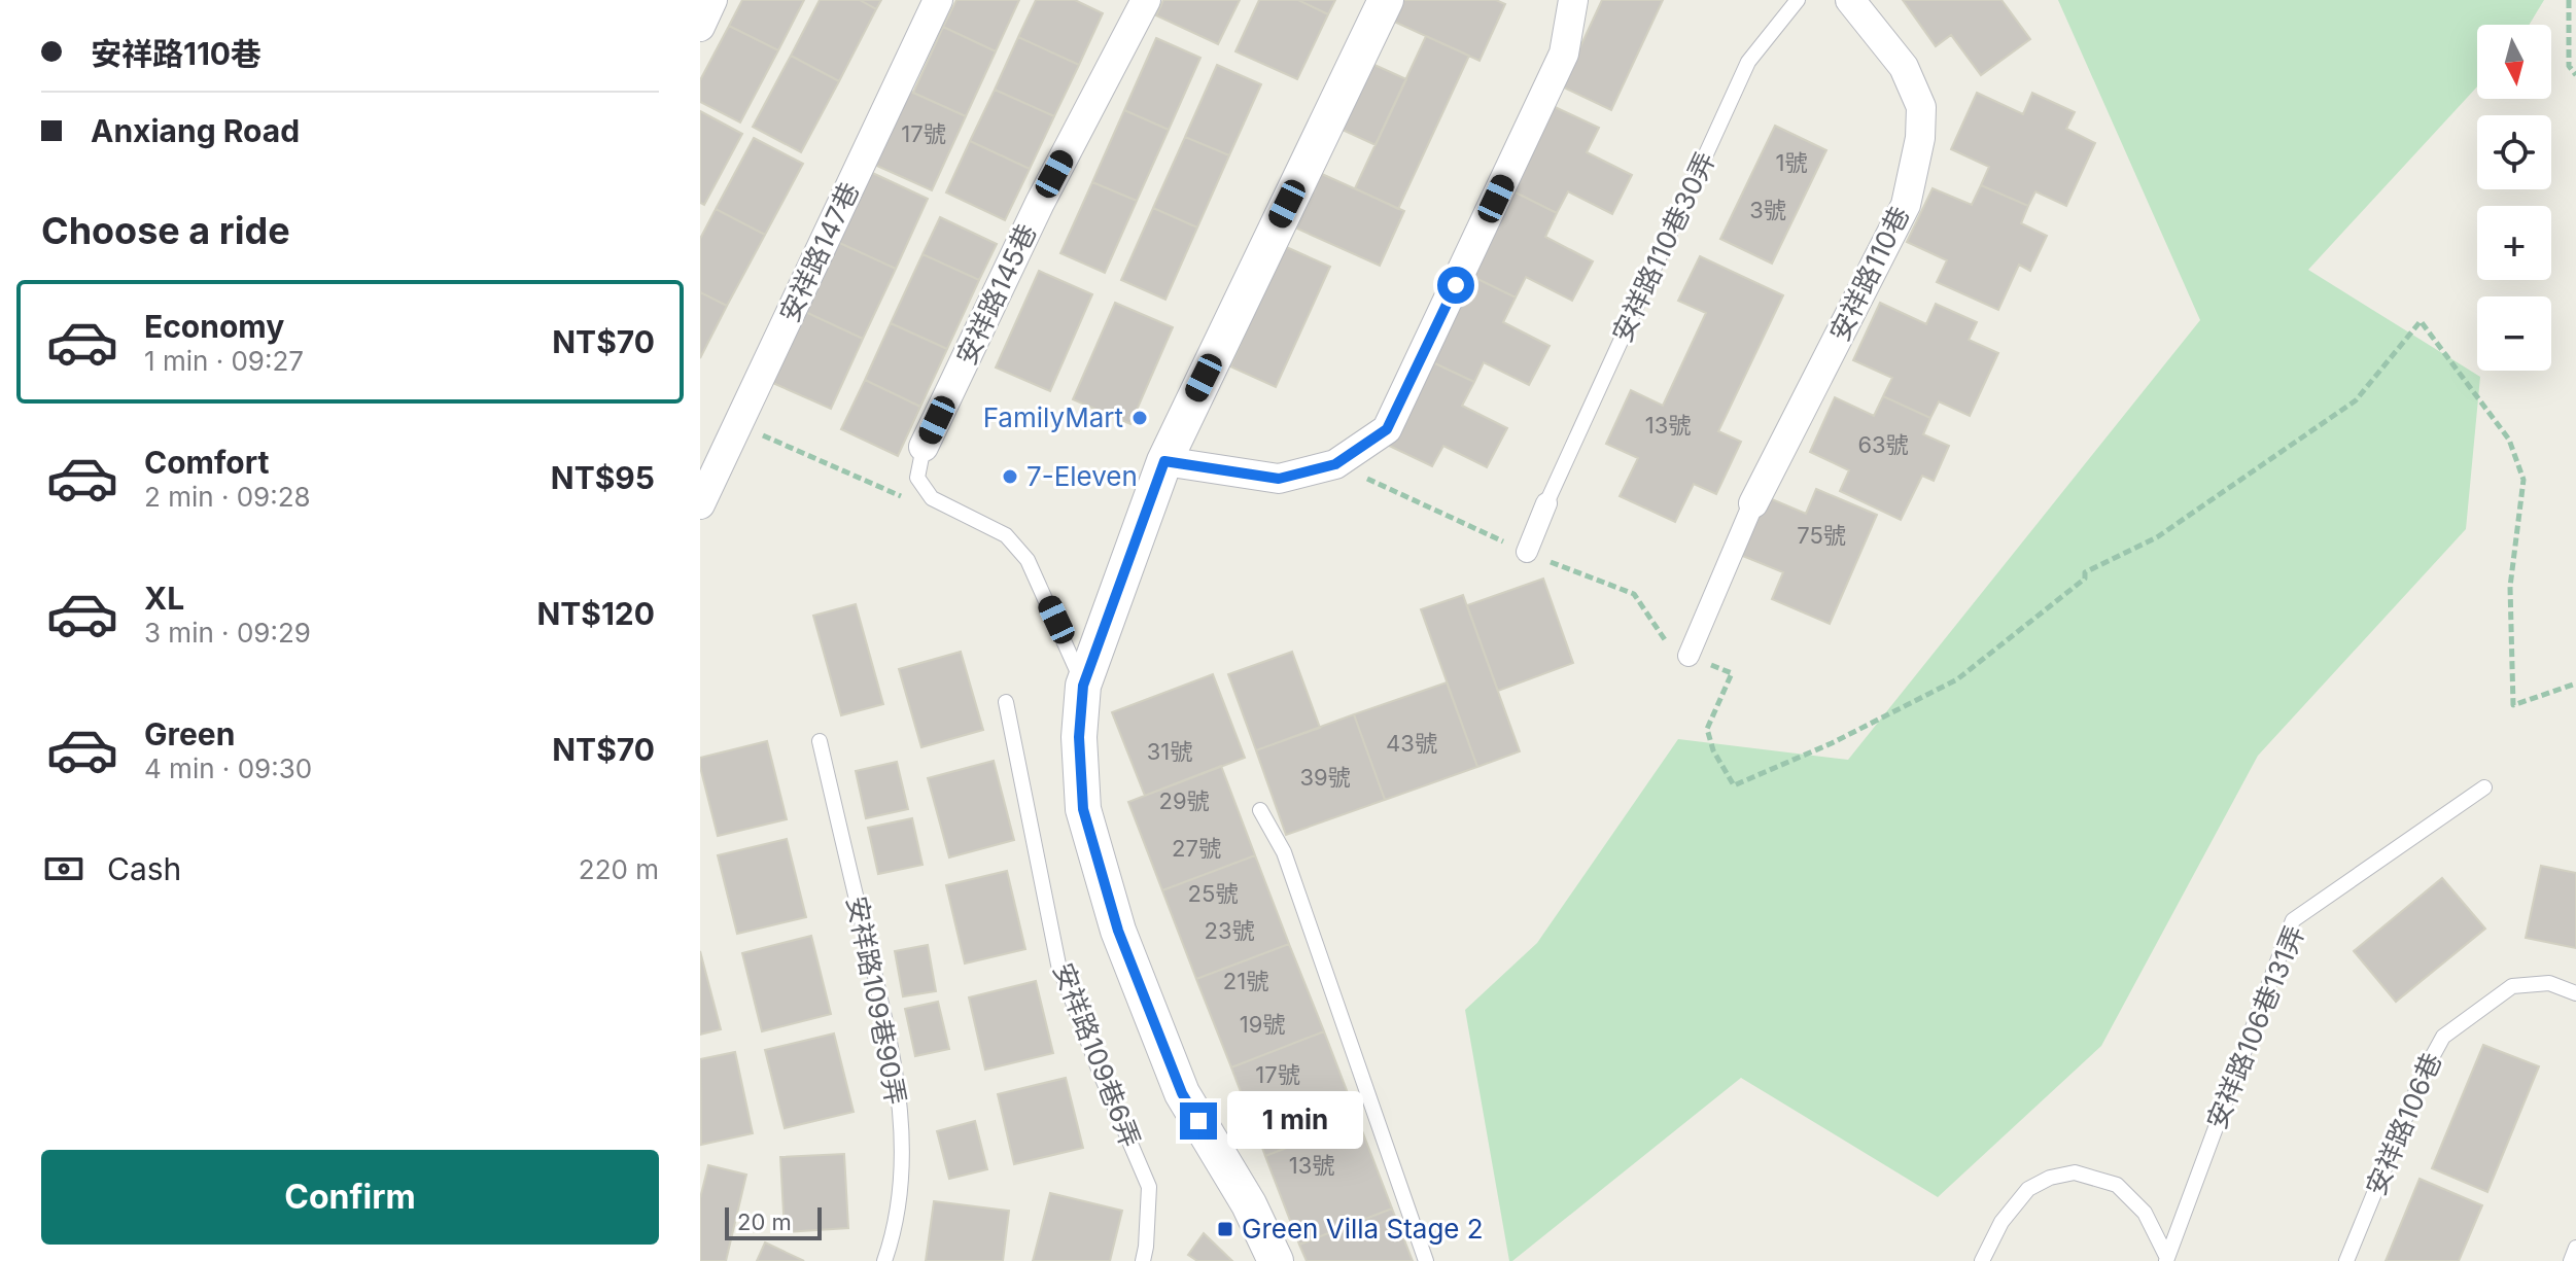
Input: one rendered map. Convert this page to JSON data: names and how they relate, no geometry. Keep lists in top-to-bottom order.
{
  "streets": {
    "street": ["安祥路147巷", "安祥路110巷", "安祥路145巷"],
    "lane": [
      "安祥路110巷30弄",
      "安祥路109巷90弄",
      "安祥路106巷131弄",
      "安祥路109巷6弄",
      "安祥路106巷"
    ]
  },
  "places": {
    "other": ["FamilyMart", "7-Eleven"],
    "transit": ["Green Villa Stage 2"]
  },
  "house_numbers": [
    "17號",
    "1號",
    "3號",
    "13號",
    "63號",
    "75號",
    "43號",
    "31號",
    "39號",
    "29號",
    "27號",
    "25號",
    "23號",
    "21號",
    "19號",
    "17號",
    "13號"
  ],
  "scale_bar": "20 m",
  "north": "bottom",
  "page": {
    "banner": ["安祥路110巷", "Anxiang Road"],
    "map_buttons": ["+", "−"],
    "heading": "Choose a ride",
    "list": [
      {
        "name": "Economy",
        "note": "1 min · 09:27",
        "value": "NT$70"
      },
      {
        "name": "Comfort",
        "note": "2 min · 09:28",
        "value": "NT$95"
      },
      {
        "name": "XL",
        "note": "3 min · 09:29",
        "value": "NT$120"
      },
      {
        "name": "Green",
        "note": "4 min · 09:30",
        "value": "NT$70"
      }
    ],
    "pay": ["Cash", "220 m"],
    "bubble": "1 min",
    "buttons": "Confirm",
    "scale": "20 m"
  }
}
